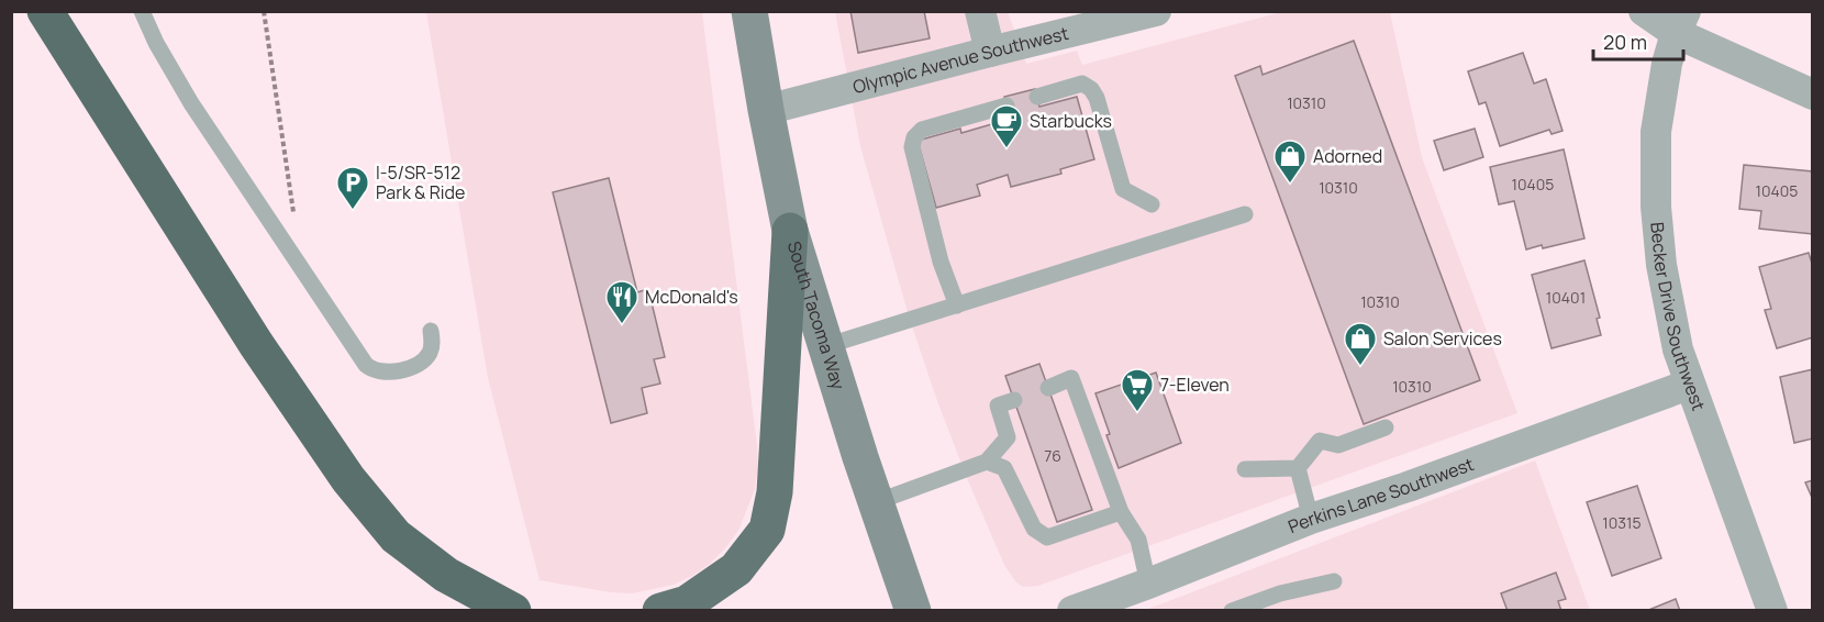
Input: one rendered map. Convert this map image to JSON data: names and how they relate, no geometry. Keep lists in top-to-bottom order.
{
  "streets": {
    "main road": ["South Tacoma Way"],
    "street": ["Olympic Avenue Southwest", "Becker Drive Southwest", "Perkins Lane Southwest"]
  },
  "crossings": [
    ["Olympic Avenue Southwest", "South Tacoma Way"],
    ["Becker Drive Southwest", "Perkins Lane Southwest"]
  ],
  "places": {
    "cafe": ["Starbucks"],
    "shop": ["Adorned", "Salon Services"],
    "parking": ["I-5/SR-512 Park & Ride"],
    "restaurant": ["McDonald's"],
    "supermarket": ["7-Eleven"]
  },
  "house_numbers": [
    "10310",
    "10405",
    "10310",
    "10405",
    "10401",
    "10310",
    "10310",
    "76",
    "10315"
  ],
  "scale_bar": "20 m"
}
